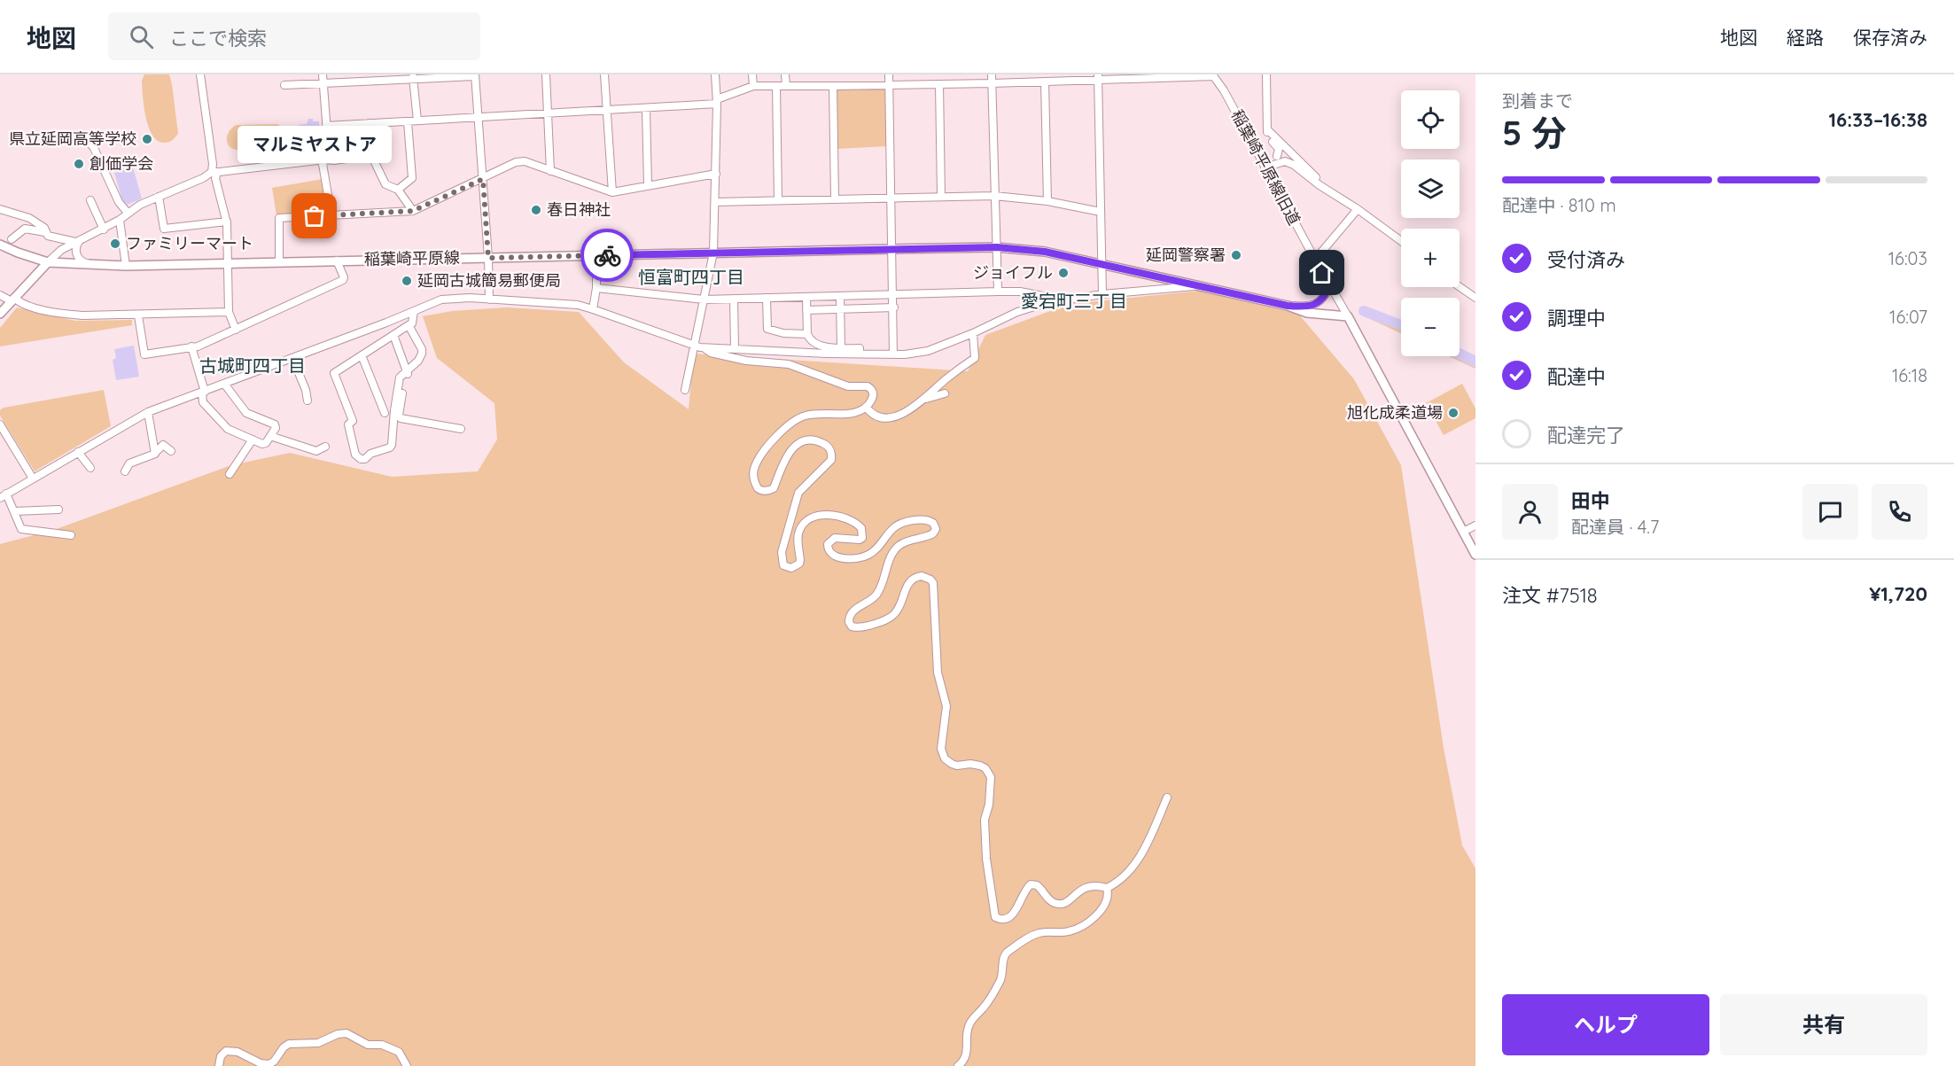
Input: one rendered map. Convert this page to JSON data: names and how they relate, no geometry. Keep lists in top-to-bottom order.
{
  "streets": {
    "main road": ["稲葉崎平原線"],
    "street": ["稲葉崎平原線旧道"]
  },
  "crossings": [
    ["稲葉崎平原線旧道", "稲葉崎平原線"]
  ],
  "districts": ["恒富町四丁目", "愛宕町三丁目", "古城町四丁目"],
  "places": [
    "県立延岡高等学校",
    "創価学会",
    "春日神社",
    "マルミヤストア",
    "ファミリーマート",
    "延岡警察署",
    "ジョイフル",
    "延岡古城簡易郵便局",
    "旭化成柔道場"
  ],
  "page": {
    "header": "地図",
    "search": "ここで検索",
    "nav": ["地図", "経路", "保存済み"],
    "heading": ["5 分", "到着まで", "16:33–16:38"],
    "panel": [
      "田中",
      "配達員 · 4.7",
      "注文 #7518",
      "¥1,720"
    ],
    "map_buttons": ["+", "−"],
    "bubble": "マルミヤストア",
    "bar": "配達中 · 810 m",
    "list": [
      ["受付済み", "16:03"],
      ["調理中", "16:07"],
      ["配達中", "16:18"],
      "配達完了"
    ],
    "buttons": ["ヘルプ", "共有"]
  }
}
